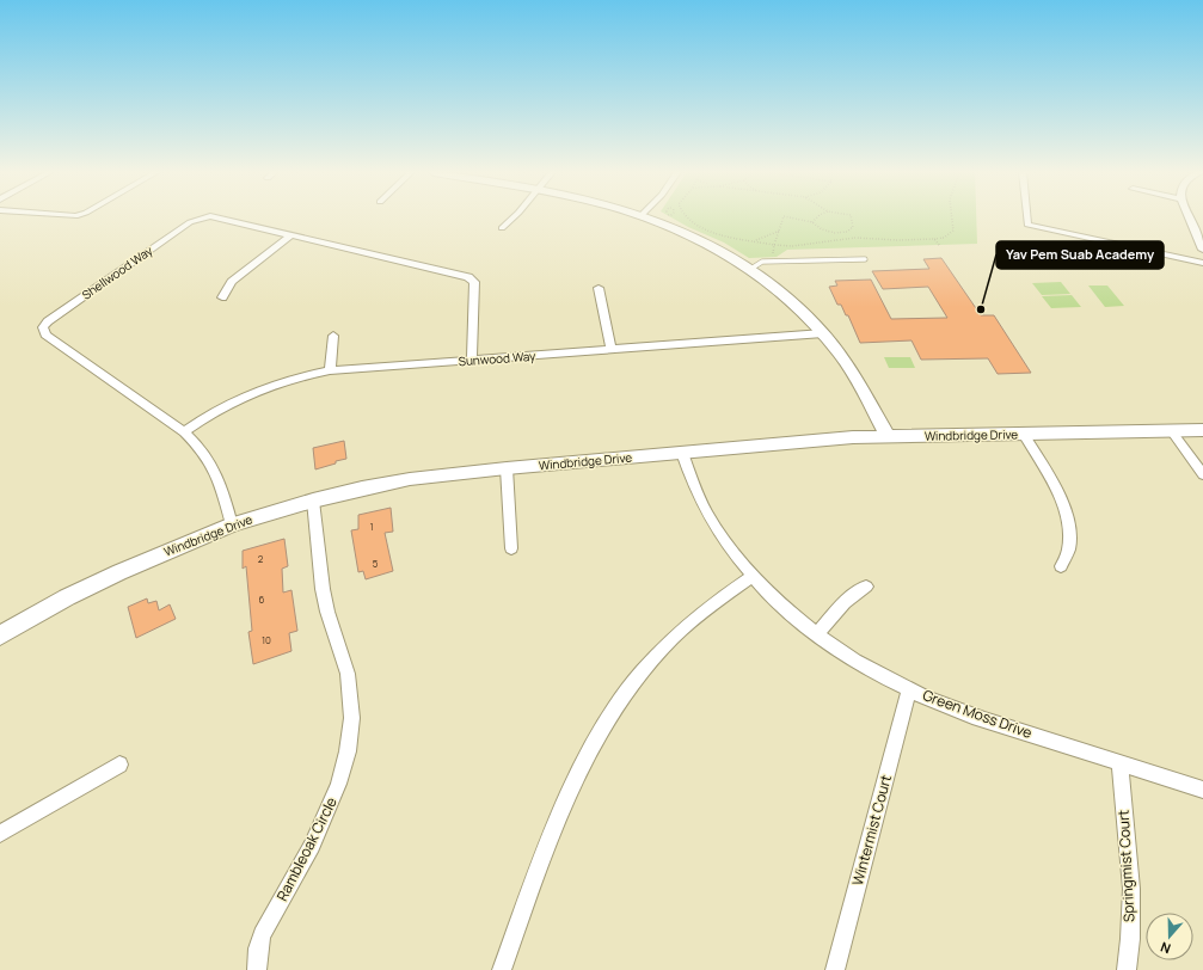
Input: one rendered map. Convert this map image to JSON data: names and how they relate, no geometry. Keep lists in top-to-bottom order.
{
  "streets": {
    "street": [
      "Shellwood Way",
      "Sunwood Way",
      "Windbridge Drive",
      "Green Moss Drive",
      "Wintermist Court",
      "Rambleoak Circle",
      "Springmist Court"
    ]
  },
  "crossings": [
    ["Shellwood Way", "Sunwood Way"],
    ["Shellwood Way", "Windbridge Drive"],
    ["Windbridge Drive", "Green Moss Drive"],
    ["Windbridge Drive", "Rambleoak Circle"],
    ["Green Moss Drive", "Wintermist Court"],
    ["Green Moss Drive", "Springmist Court"]
  ],
  "places": ["Yav Pem Suab Academy"],
  "house_numbers": [
    "1",
    "2",
    "5",
    "6",
    "10"
  ],
  "north": "bottom"
}
